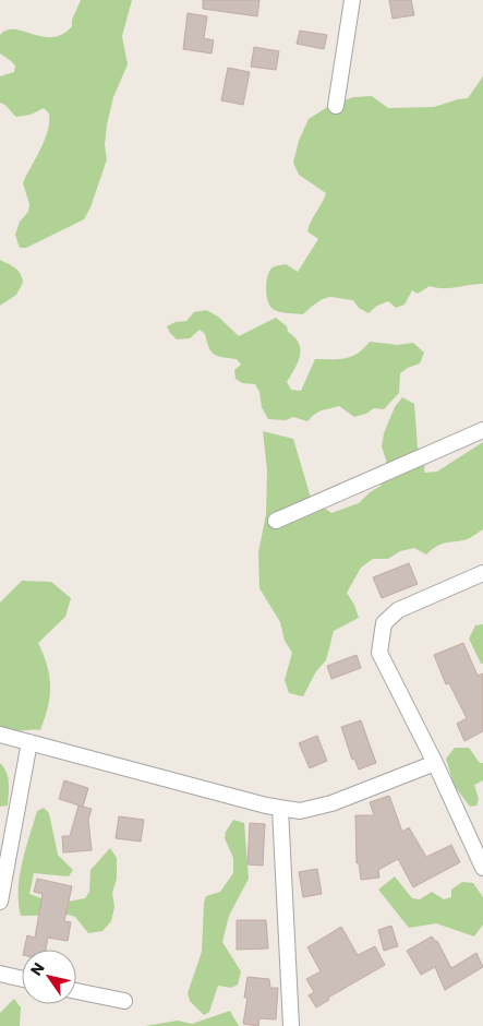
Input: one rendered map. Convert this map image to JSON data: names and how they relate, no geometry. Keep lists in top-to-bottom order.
{
  "north": "top left"
}
